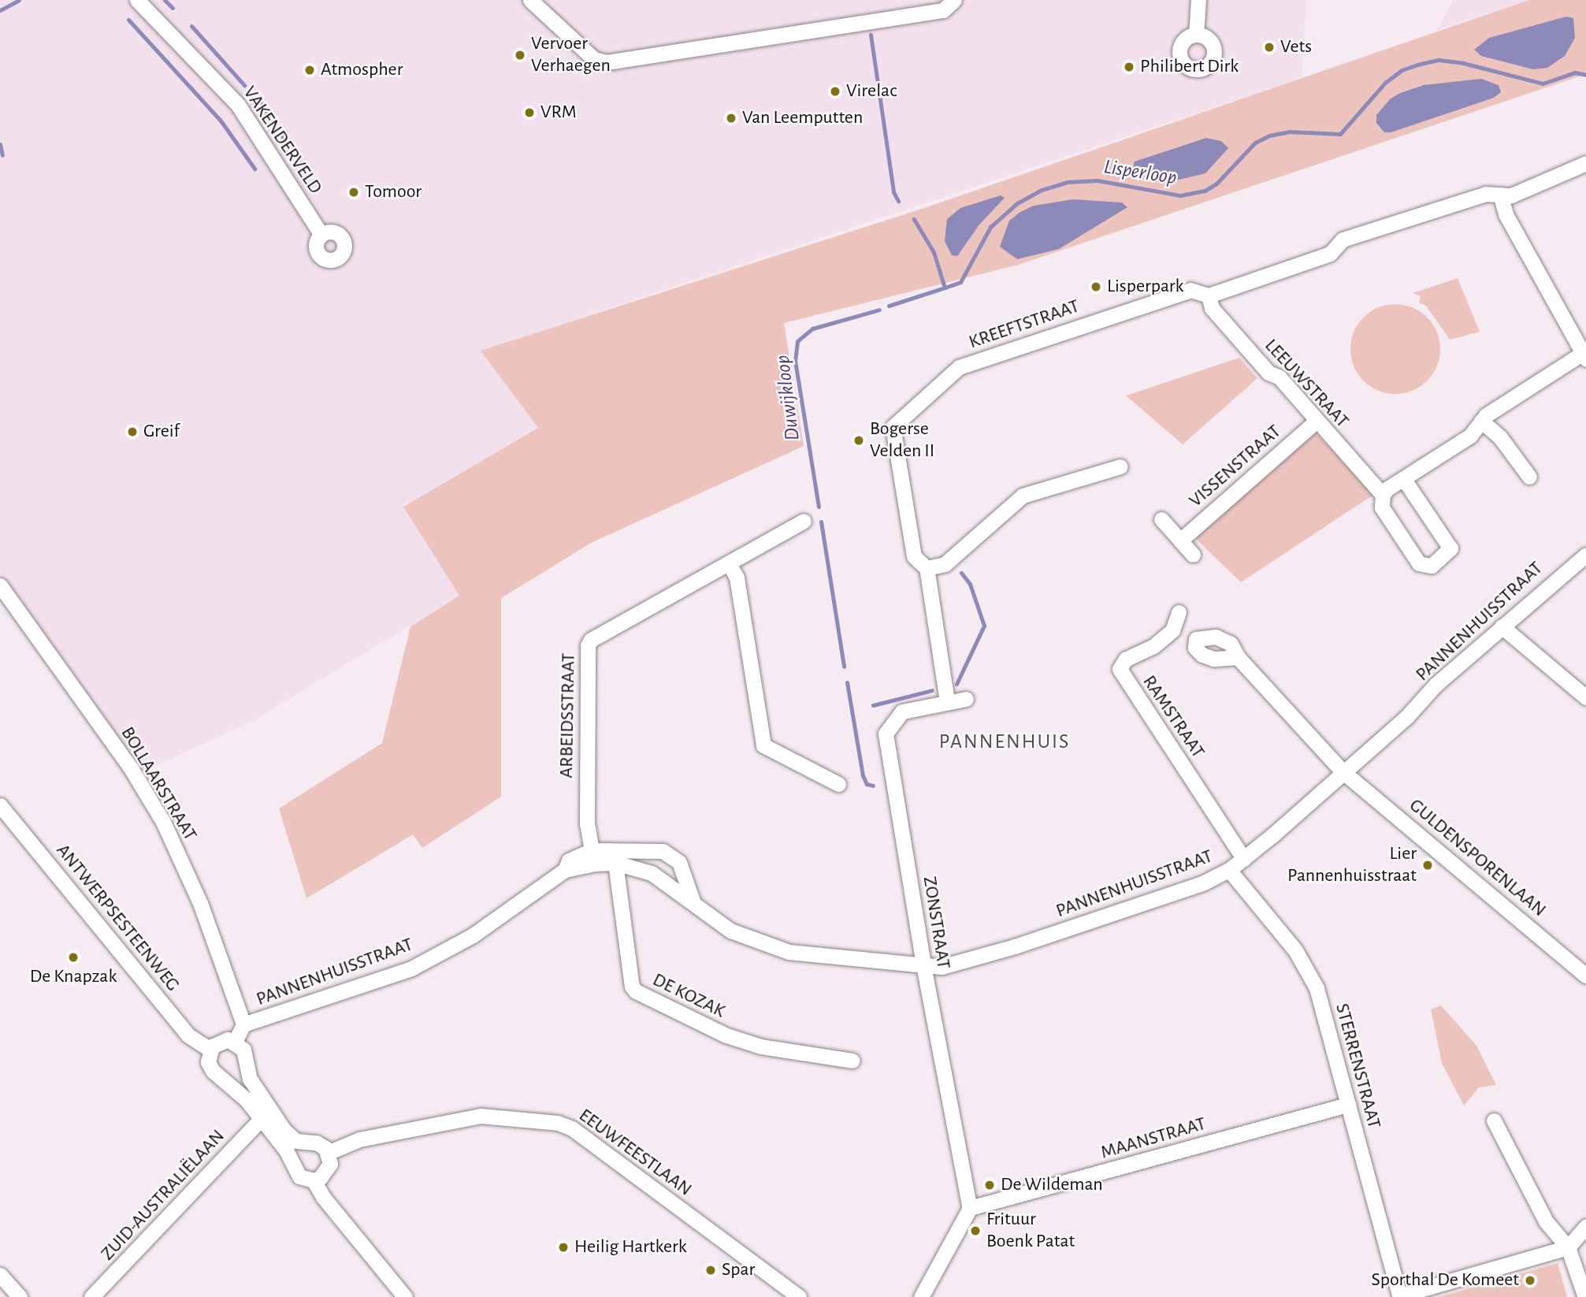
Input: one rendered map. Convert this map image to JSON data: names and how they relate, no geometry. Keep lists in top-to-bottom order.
{
  "streets": {
    "street": [
      "VAKENDERVELD",
      "KREEFTSTRAAT",
      "LEEUWSTRAAT",
      "VISSENSTRAAT",
      "PANNENHUISSTRAAT",
      "ARBEIDSSTRAAT",
      "RAMSTRAAT",
      "BOLLAARSTRAAT",
      "GULDENSPORENLAAN",
      "ANTWERPSESTEENWEG",
      "ZONSTRAAT",
      "DE KOZAK",
      "STERRENSTRAAT",
      "MAANSTRAAT",
      "EEUWFEESTLAAN",
      "ZUID-AUSTRALIËLAAN"
    ]
  },
  "crossings": [
    ["KREEFTSTRAAT", "LEEUWSTRAAT"],
    ["KREEFTSTRAAT", "ZONSTRAAT"],
    ["LEEUWSTRAAT", "VISSENSTRAAT"],
    ["PANNENHUISSTRAAT", "ARBEIDSSTRAAT"],
    ["PANNENHUISSTRAAT", "RAMSTRAAT"],
    ["PANNENHUISSTRAAT", "BOLLAARSTRAAT"],
    ["PANNENHUISSTRAAT", "GULDENSPORENLAAN"],
    ["PANNENHUISSTRAAT", "ZONSTRAAT"],
    ["PANNENHUISSTRAAT", "DE KOZAK"],
    ["PANNENHUISSTRAAT", "STERRENSTRAAT"],
    ["ZONSTRAAT", "MAANSTRAAT"],
    ["STERRENSTRAAT", "MAANSTRAAT"]
  ],
  "districts": ["PANNENHUIS"],
  "water": ["Lisperloop", "Duwijkloop"],
  "places": [
    "Vets",
    "Vervoer Verhaegen",
    "Philibert Dirk",
    "Atmospher",
    "Virelac",
    "VRM",
    "Van Leemputten",
    "Tomoor",
    "Lisperpark",
    "Greif",
    "Bogerse Velden II",
    "Lier Pannenhuisstraat",
    "De Knapzak",
    "De Wildeman",
    "Frituur Boenk Patat",
    "Heilig Hartkerk",
    "Spar",
    "Sporthal De Komeet"
  ]
}
